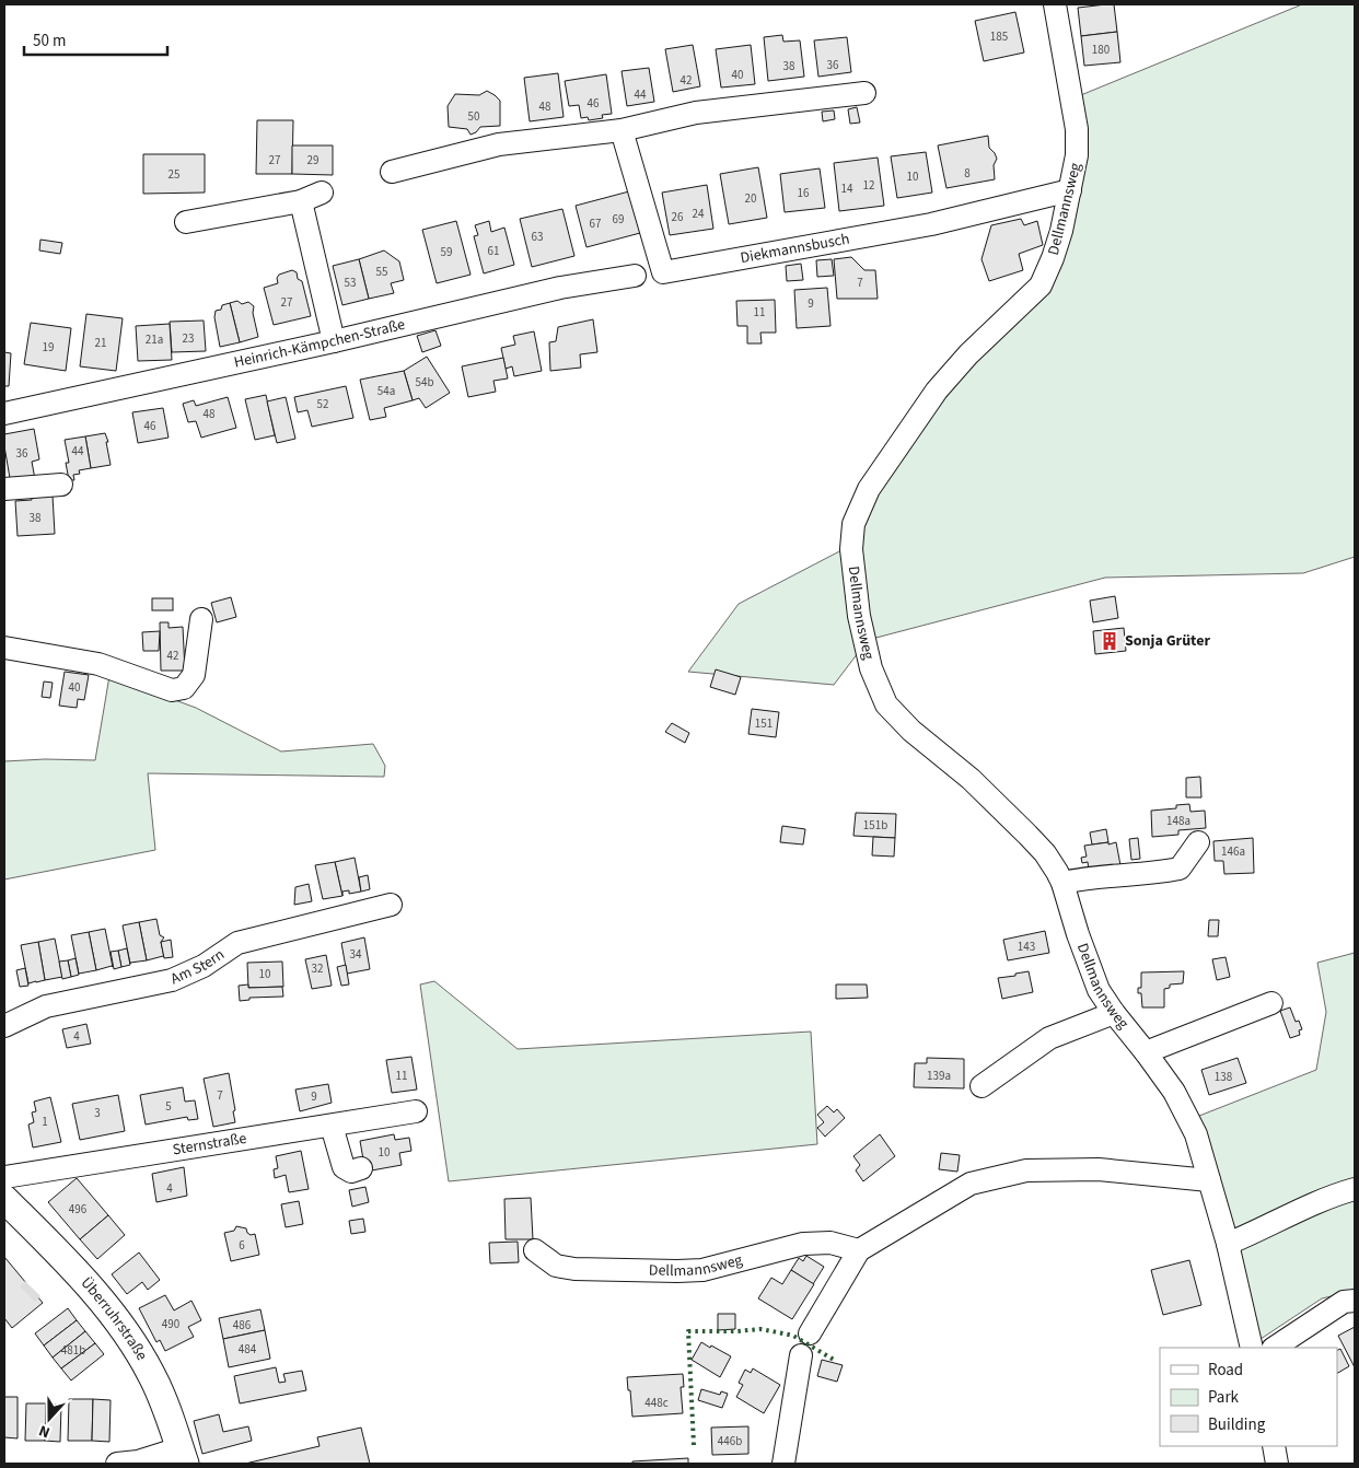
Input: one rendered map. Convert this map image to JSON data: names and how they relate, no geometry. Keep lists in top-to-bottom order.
{
  "streets": {
    "main road": ["Überruhrstraße"],
    "street": [
      "Dellmannsweg",
      "Diekmannsbusch",
      "Heinrich-Kämpchen-Straße",
      "Am Stern",
      "Sternstraße"
    ]
  },
  "crossings": [
    ["Dellmannsweg", "Diekmannsbusch"]
  ],
  "places": {
    "building": ["Sonja Grüter"]
  },
  "house_numbers": [
    "185",
    "180",
    "36",
    "38",
    "40",
    "42",
    "44",
    "46",
    "48",
    "50",
    "27",
    "29",
    "8",
    "25",
    "10",
    "12",
    "14",
    "16",
    "20",
    "24",
    "26",
    "69",
    "67",
    "63",
    "61",
    "59",
    "55",
    "53",
    "7",
    "27",
    "9",
    "11",
    "23",
    "21a",
    "21",
    "19",
    "54b",
    "54a",
    "52",
    "48",
    "46",
    "44",
    "36",
    "38",
    "42",
    "40",
    "151",
    "148a",
    "151b",
    "146a",
    "143",
    "34",
    "32",
    "10",
    "4",
    "11",
    "139a",
    "138",
    "7",
    "9",
    "5",
    "3",
    "1",
    "10",
    "4",
    "496",
    "6",
    "490",
    "486",
    "484",
    "481b",
    "448c",
    "446b"
  ],
  "legend": ["Road", "Park", "Building"],
  "scale_bar": "50 m",
  "north": "bottom"
}
